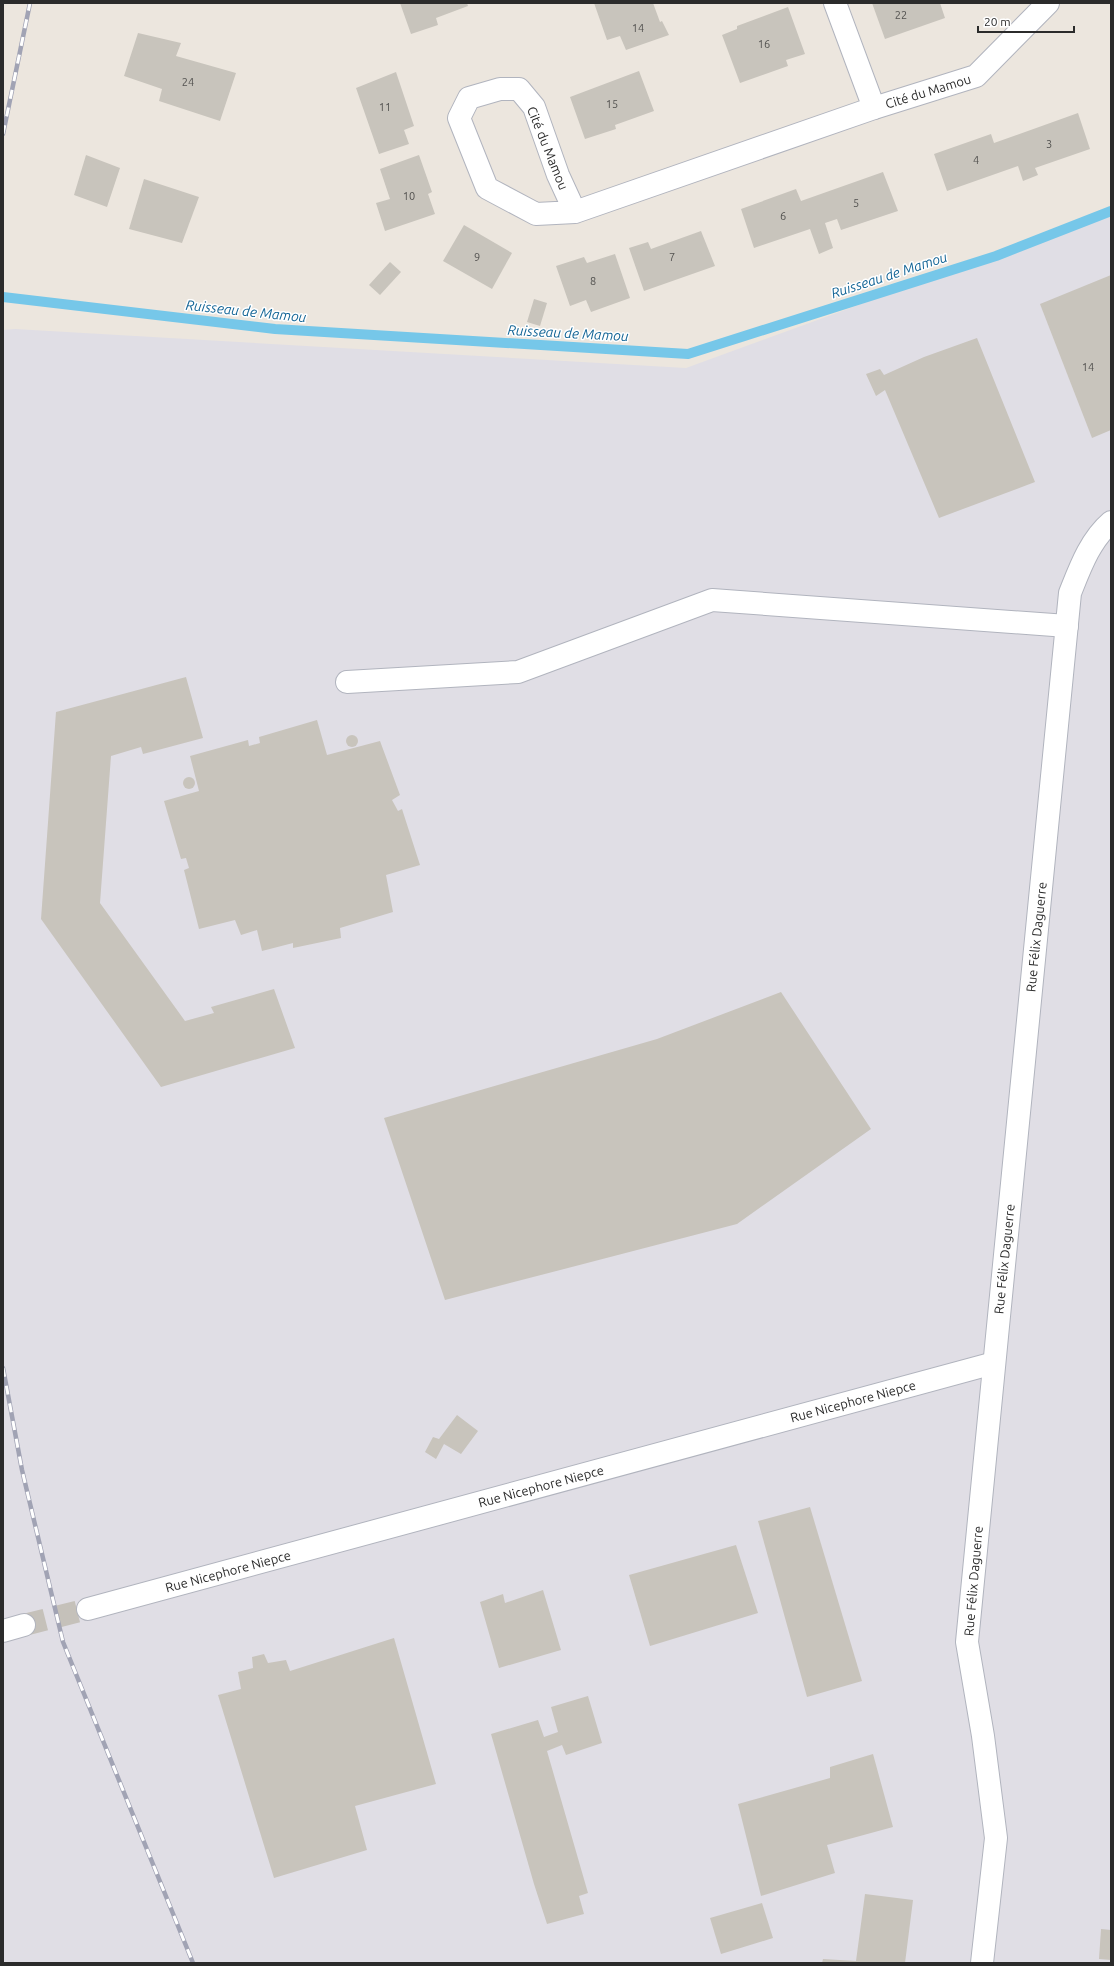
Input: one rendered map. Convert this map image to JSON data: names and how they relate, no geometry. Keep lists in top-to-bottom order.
{
  "streets": {
    "street": ["Cité du Mamou", "Rue Félix Daguerre", "Rue Nicephore Niepce"]
  },
  "crossings": [
    ["Rue Félix Daguerre", "Rue Nicephore Niepce"]
  ],
  "water": ["Ruisseau de Mamou"],
  "house_numbers": [
    "22",
    "14",
    "16",
    "24",
    "15",
    "11",
    "3",
    "4",
    "10",
    "5",
    "6",
    "9",
    "7",
    "8",
    "14"
  ],
  "scale_bar": "20 m"
}
